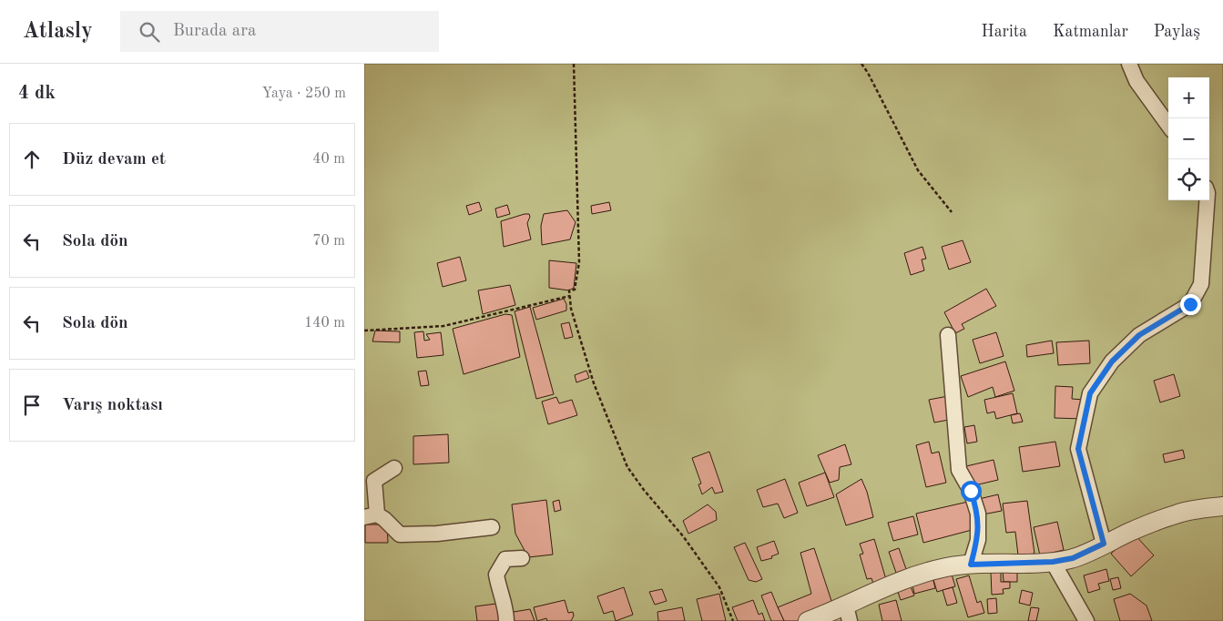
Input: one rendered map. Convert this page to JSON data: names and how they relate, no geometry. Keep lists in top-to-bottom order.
{
  "page": {
    "header": "Atlasly",
    "search": "Burada ara",
    "nav": ["Harita", "Katmanlar", "Paylaş"],
    "heading": ["4 dk", "Yaya · 250 m"],
    "map_buttons": ["+", "−"],
    "list": [
      ["Düz devam et", "40 m"],
      ["Sola dön", "70 m"],
      ["Sola dön", "140 m"],
      "Varış noktası"
    ]
  }
}
